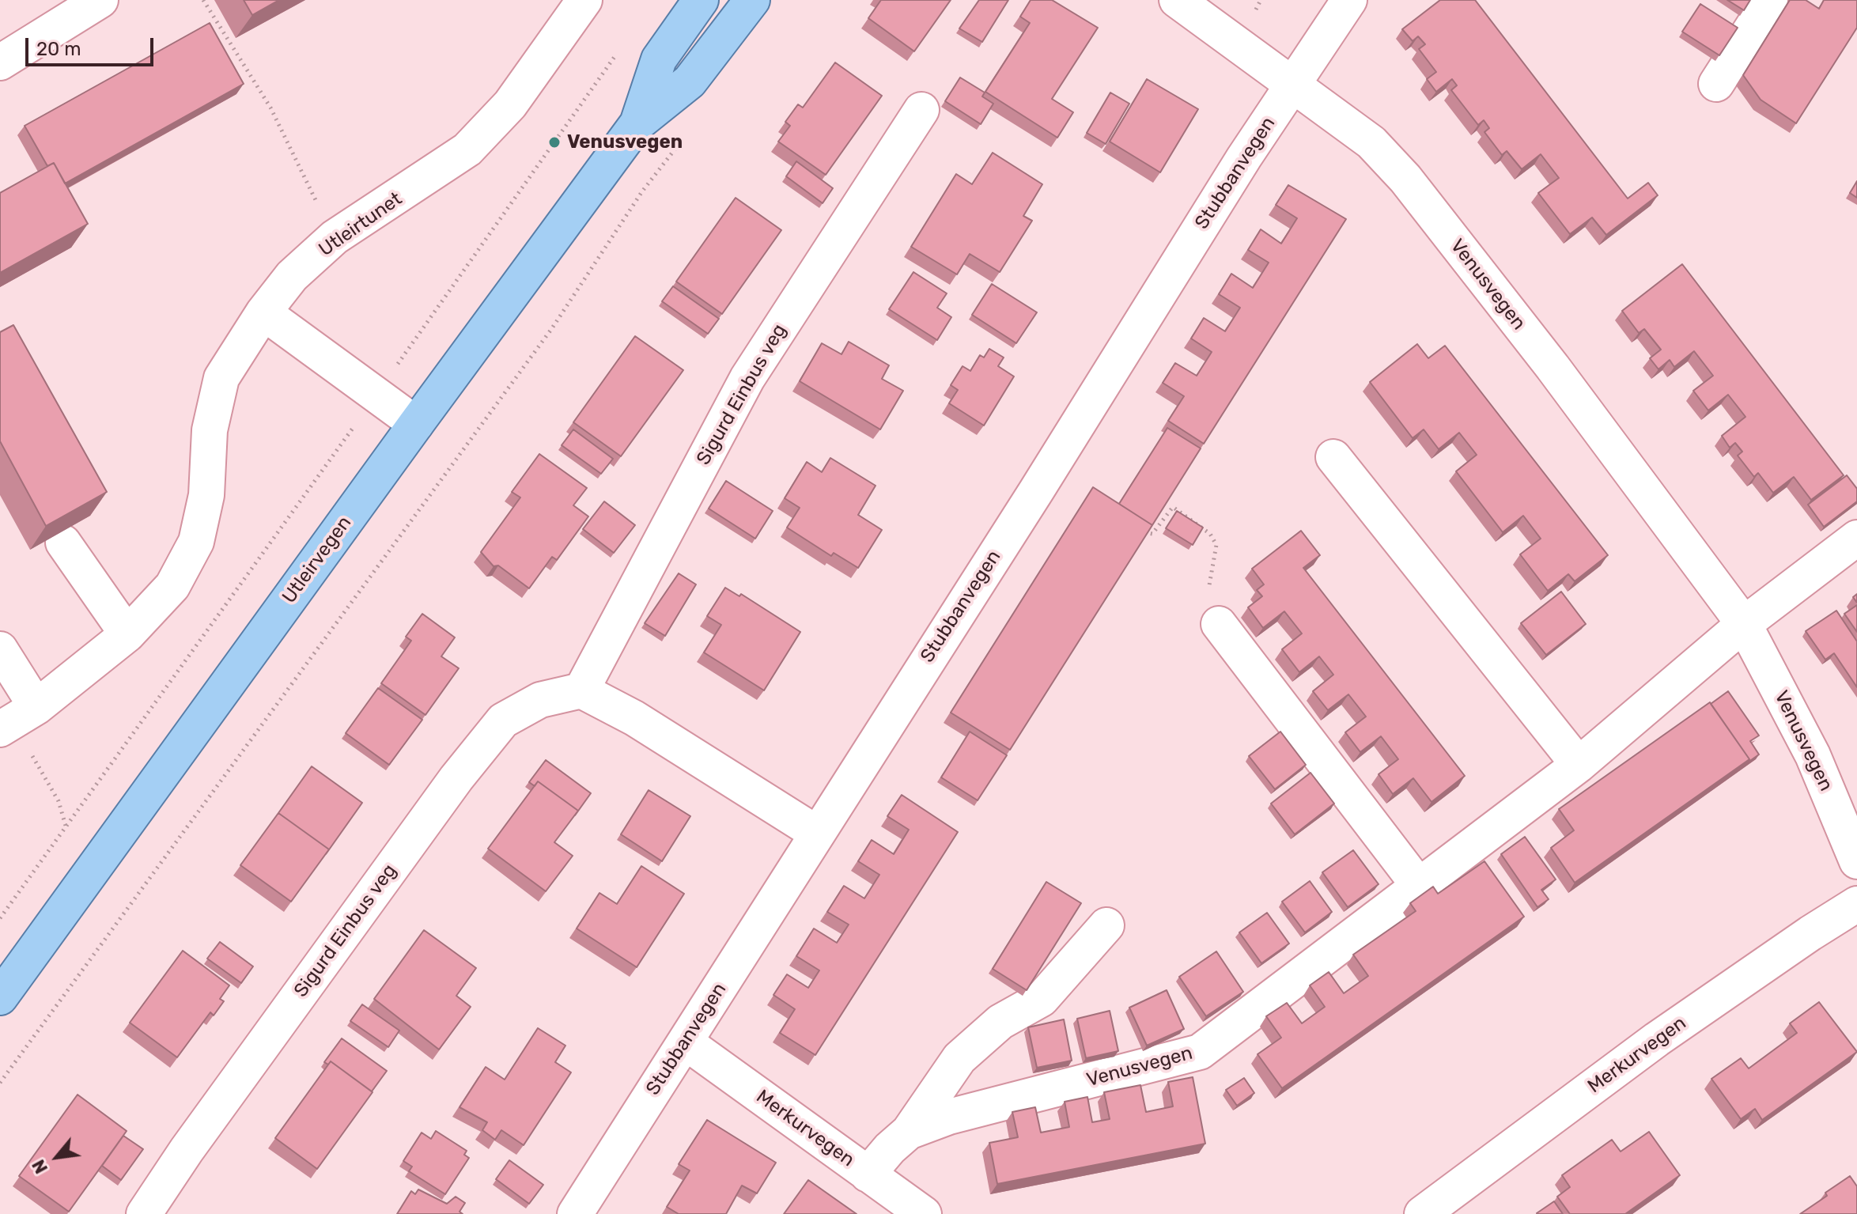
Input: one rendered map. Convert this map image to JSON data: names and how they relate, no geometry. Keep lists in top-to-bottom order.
{
  "streets": {
    "main road": ["Utleirvegen"],
    "street": [
      "Stubbanvegen",
      "Utleirtunet",
      "Venusvegen",
      "Sigurd Einbus veg",
      "Merkurvegen"
    ]
  },
  "crossings": [
    ["Stubbanvegen", "Venusvegen"],
    ["Stubbanvegen", "Merkurvegen"],
    ["Venusvegen", "Merkurvegen"]
  ],
  "places": ["Venusvegen"],
  "scale_bar": "20 m",
  "north": "bottom left"
}
